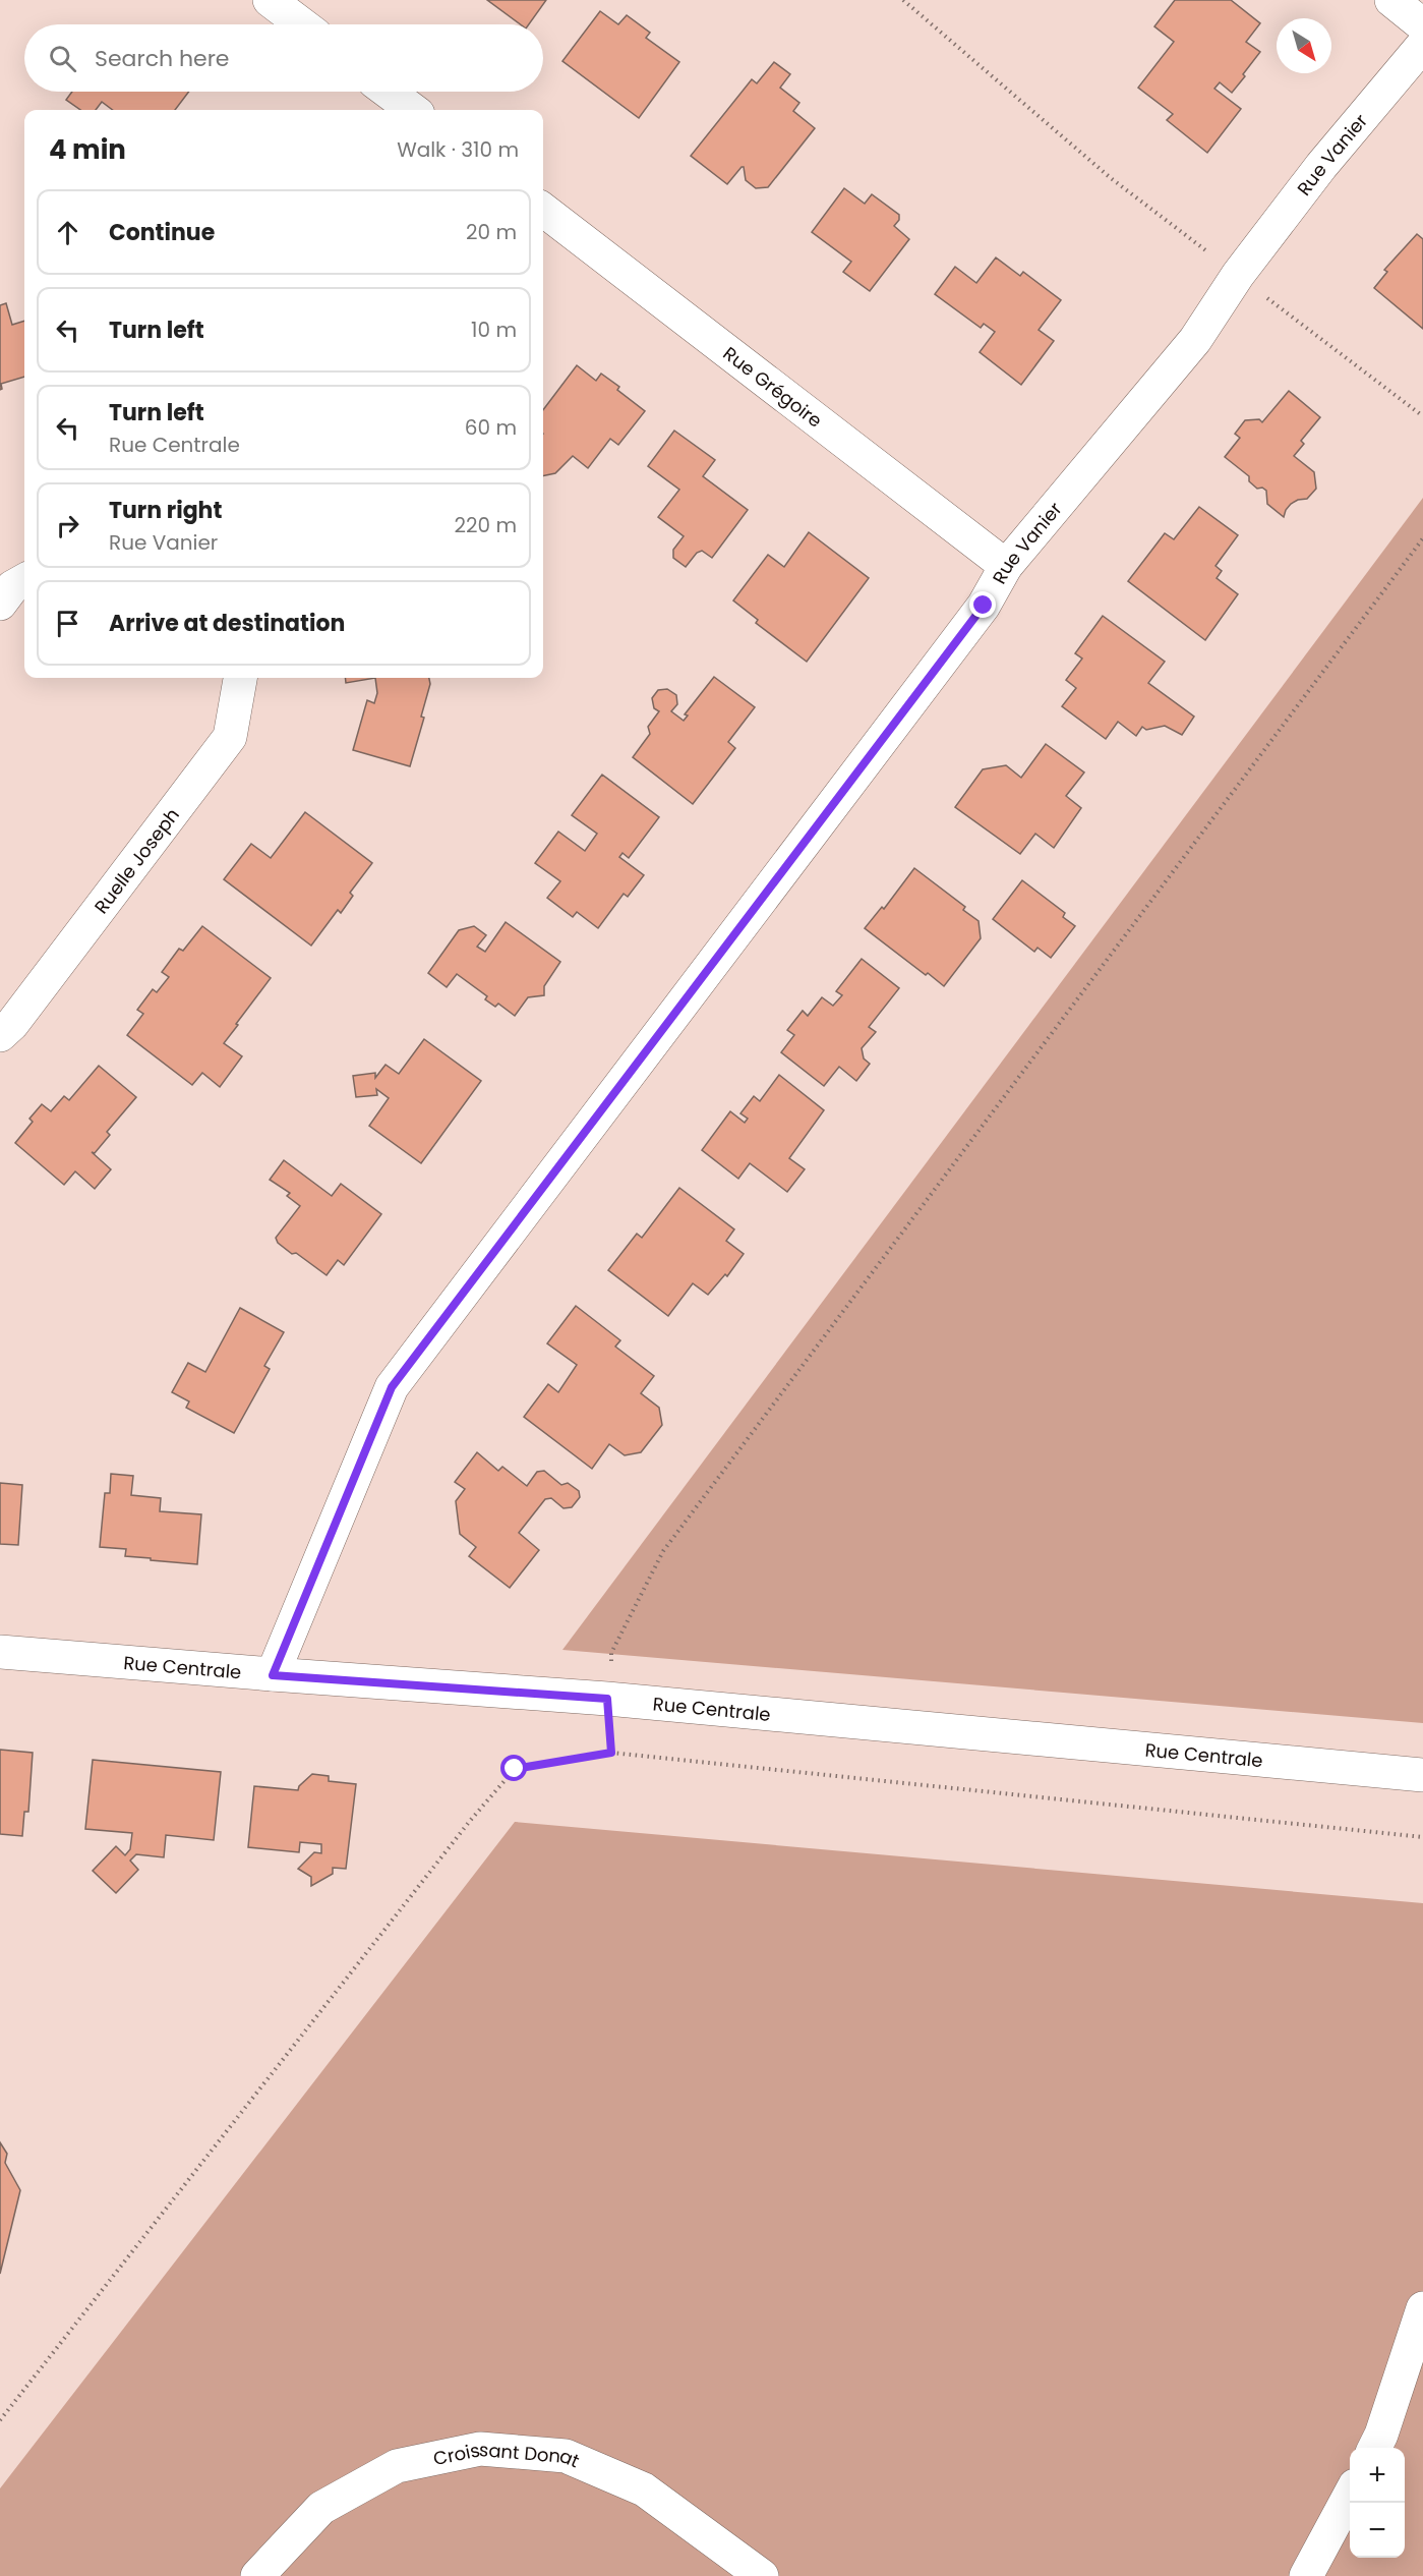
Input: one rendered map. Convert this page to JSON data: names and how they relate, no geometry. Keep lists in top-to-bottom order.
{
  "streets": {
    "street": [
      "Rue Vanier",
      "Rue Grégoire",
      "Ruelle Joseph",
      "Rue Centrale",
      "Croissant Donat"
    ]
  },
  "crossings": [
    ["Rue Vanier", "Rue Grégoire"],
    ["Rue Vanier", "Rue Centrale"]
  ],
  "north": "bottom right",
  "page": {
    "search": "Search here",
    "heading": ["4 min", "Walk · 310 m"],
    "list": [
      ["Continue", "20 m"],
      ["Turn left", "10 m"],
      ["Turn left", "Rue Centrale", "60 m"],
      ["Turn right", "Rue Vanier", "220 m"],
      "Arrive at destination"
    ],
    "map_buttons": ["+", "−"]
  }
}
